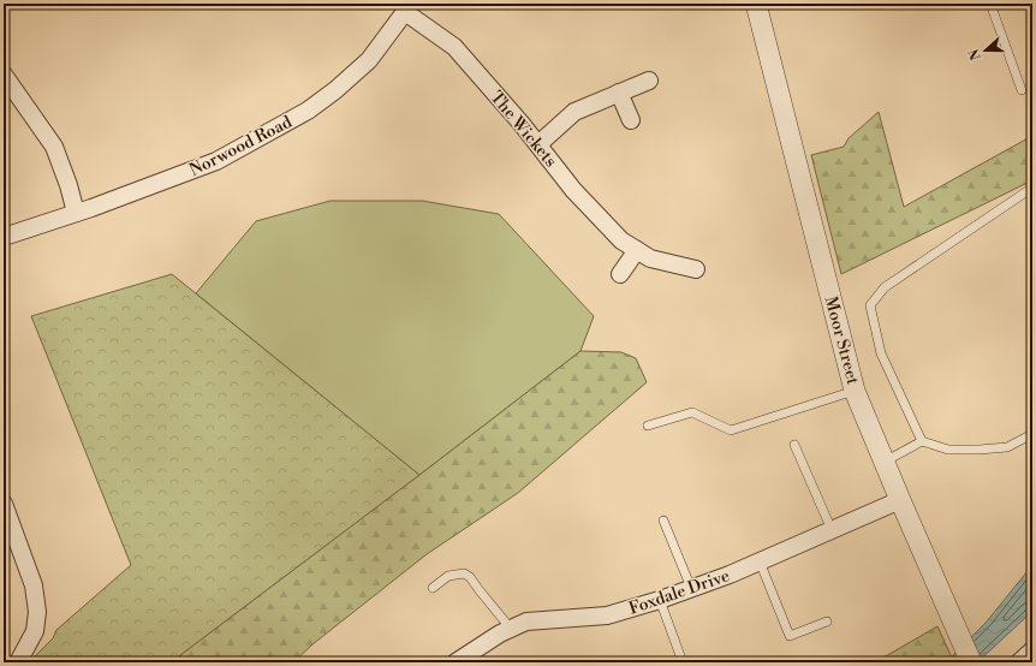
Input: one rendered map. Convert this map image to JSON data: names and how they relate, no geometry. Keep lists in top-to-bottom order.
{
  "streets": {
    "street": [
      "The Wickets",
      "Norwood Road",
      "Moor Street",
      "Foxdale Drive"
    ]
  },
  "crossings": [
    ["The Wickets", "Norwood Road"],
    ["Moor Street", "Foxdale Drive"]
  ],
  "north": "left"
}
